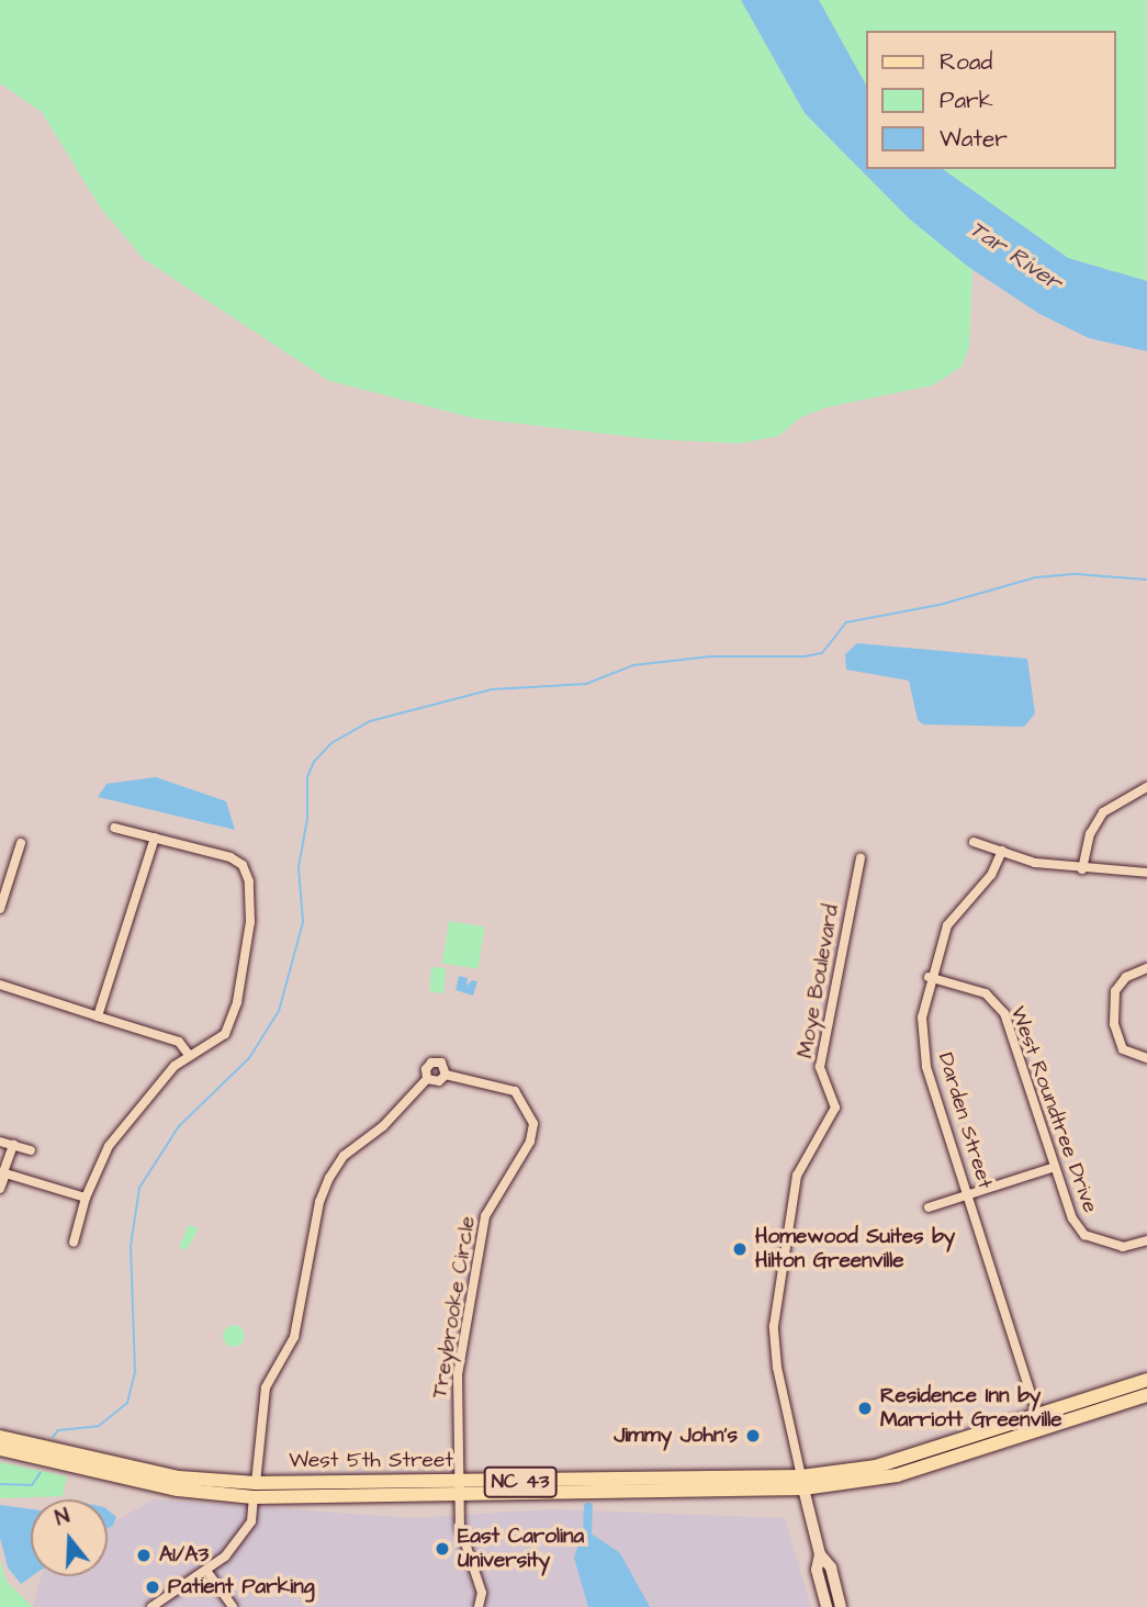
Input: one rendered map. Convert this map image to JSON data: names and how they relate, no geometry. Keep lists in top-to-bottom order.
{
  "streets": {
    "main road": ["West 5th Street", "NC 43"],
    "street": [
      "Moye Boulevard",
      "West Roundtree Drive",
      "Darden Street",
      "Treybrooke Circle"
    ]
  },
  "crossings": [
    ["Moye Boulevard", "West 5th Street"],
    ["West Roundtree Drive", "Darden Street"],
    ["Darden Street", "West 5th Street"],
    ["Treybrooke Circle", "West 5th Street"]
  ],
  "water": ["Tar River"],
  "places": [
    "Homewood Suites by Hilton Greenville",
    "Residence Inn by Marriott Greenville",
    "Jimmy John's",
    "East Carolina University",
    "A1/A3",
    "Patient Parking"
  ],
  "legend": ["Road", "Park", "Water"],
  "north": "top"
}
